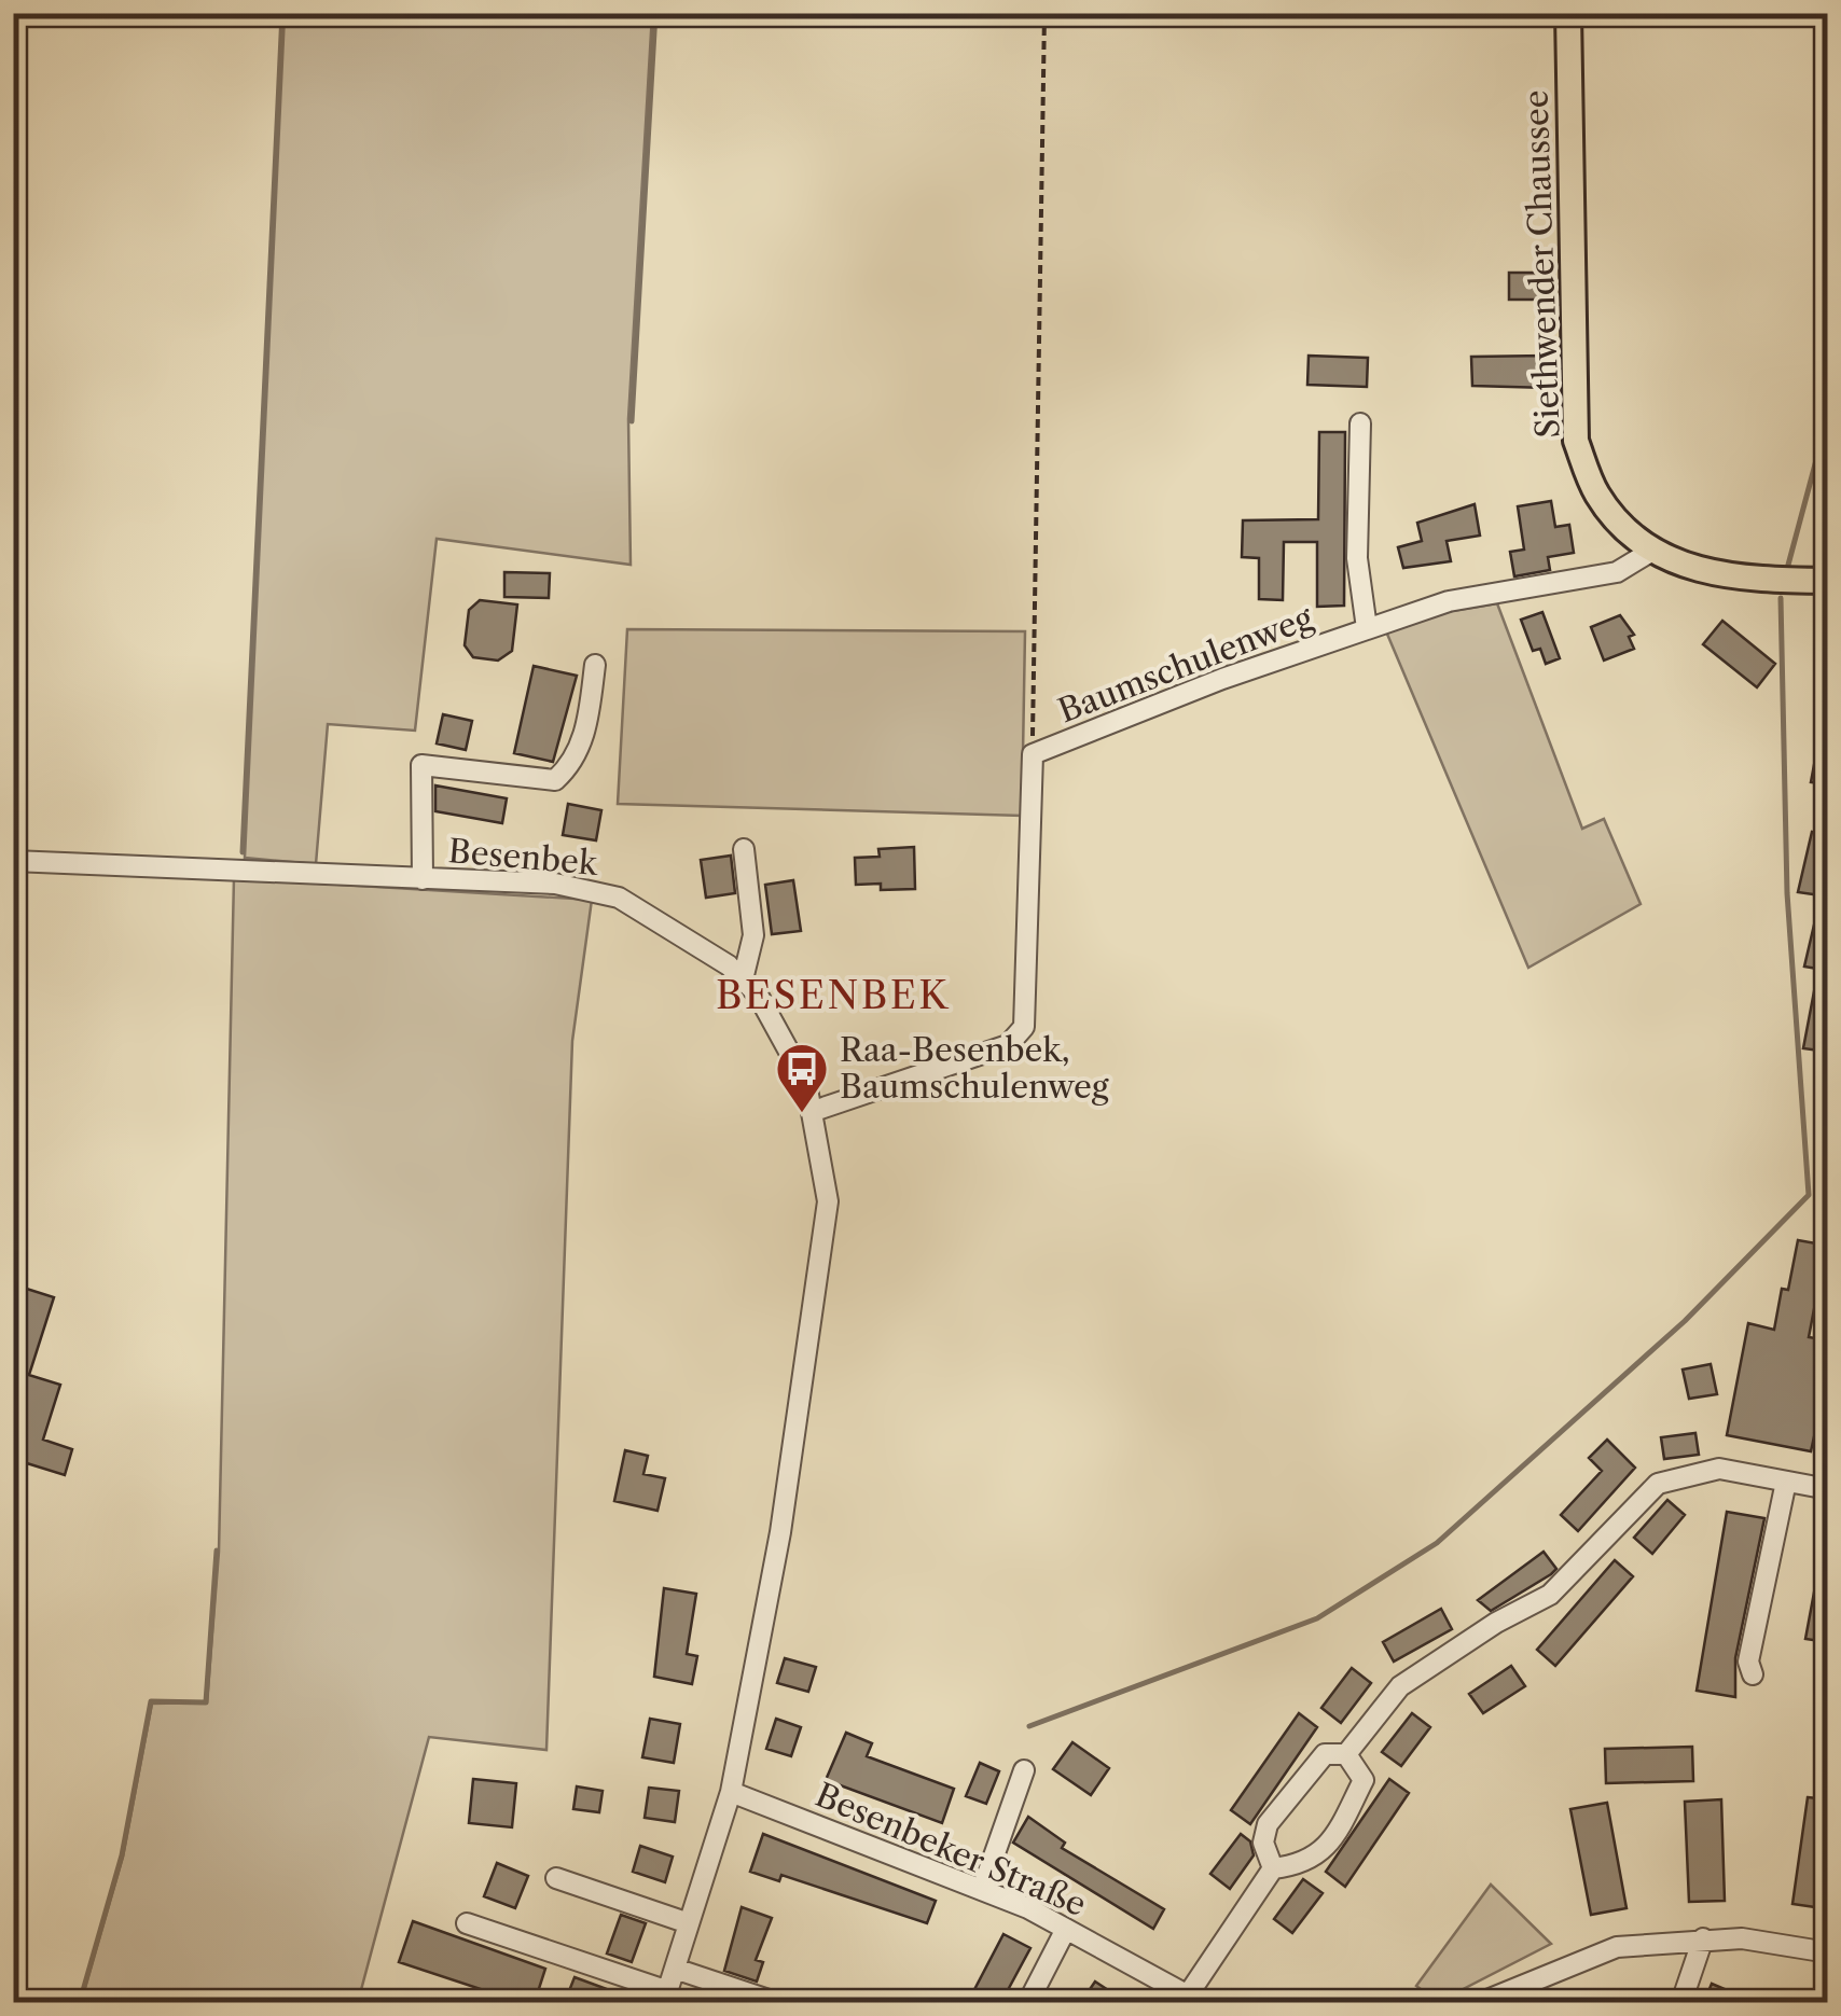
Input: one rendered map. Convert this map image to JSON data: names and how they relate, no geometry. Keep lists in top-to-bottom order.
{
  "streets": {
    "main road": ["Siethwender Chaussee"],
    "street": ["Baumschulenweg", "Besenbek", "Besenbeker Straße"]
  },
  "crossings": [
    ["Siethwender Chaussee", "Baumschulenweg"],
    ["Baumschulenweg", "Besenbek"],
    ["Besenbek", "Besenbeker Straße"]
  ],
  "districts": ["BESENBEK"],
  "places": {
    "bus stop": ["Raa-Besenbek, Baumschulenweg"]
  }
}
